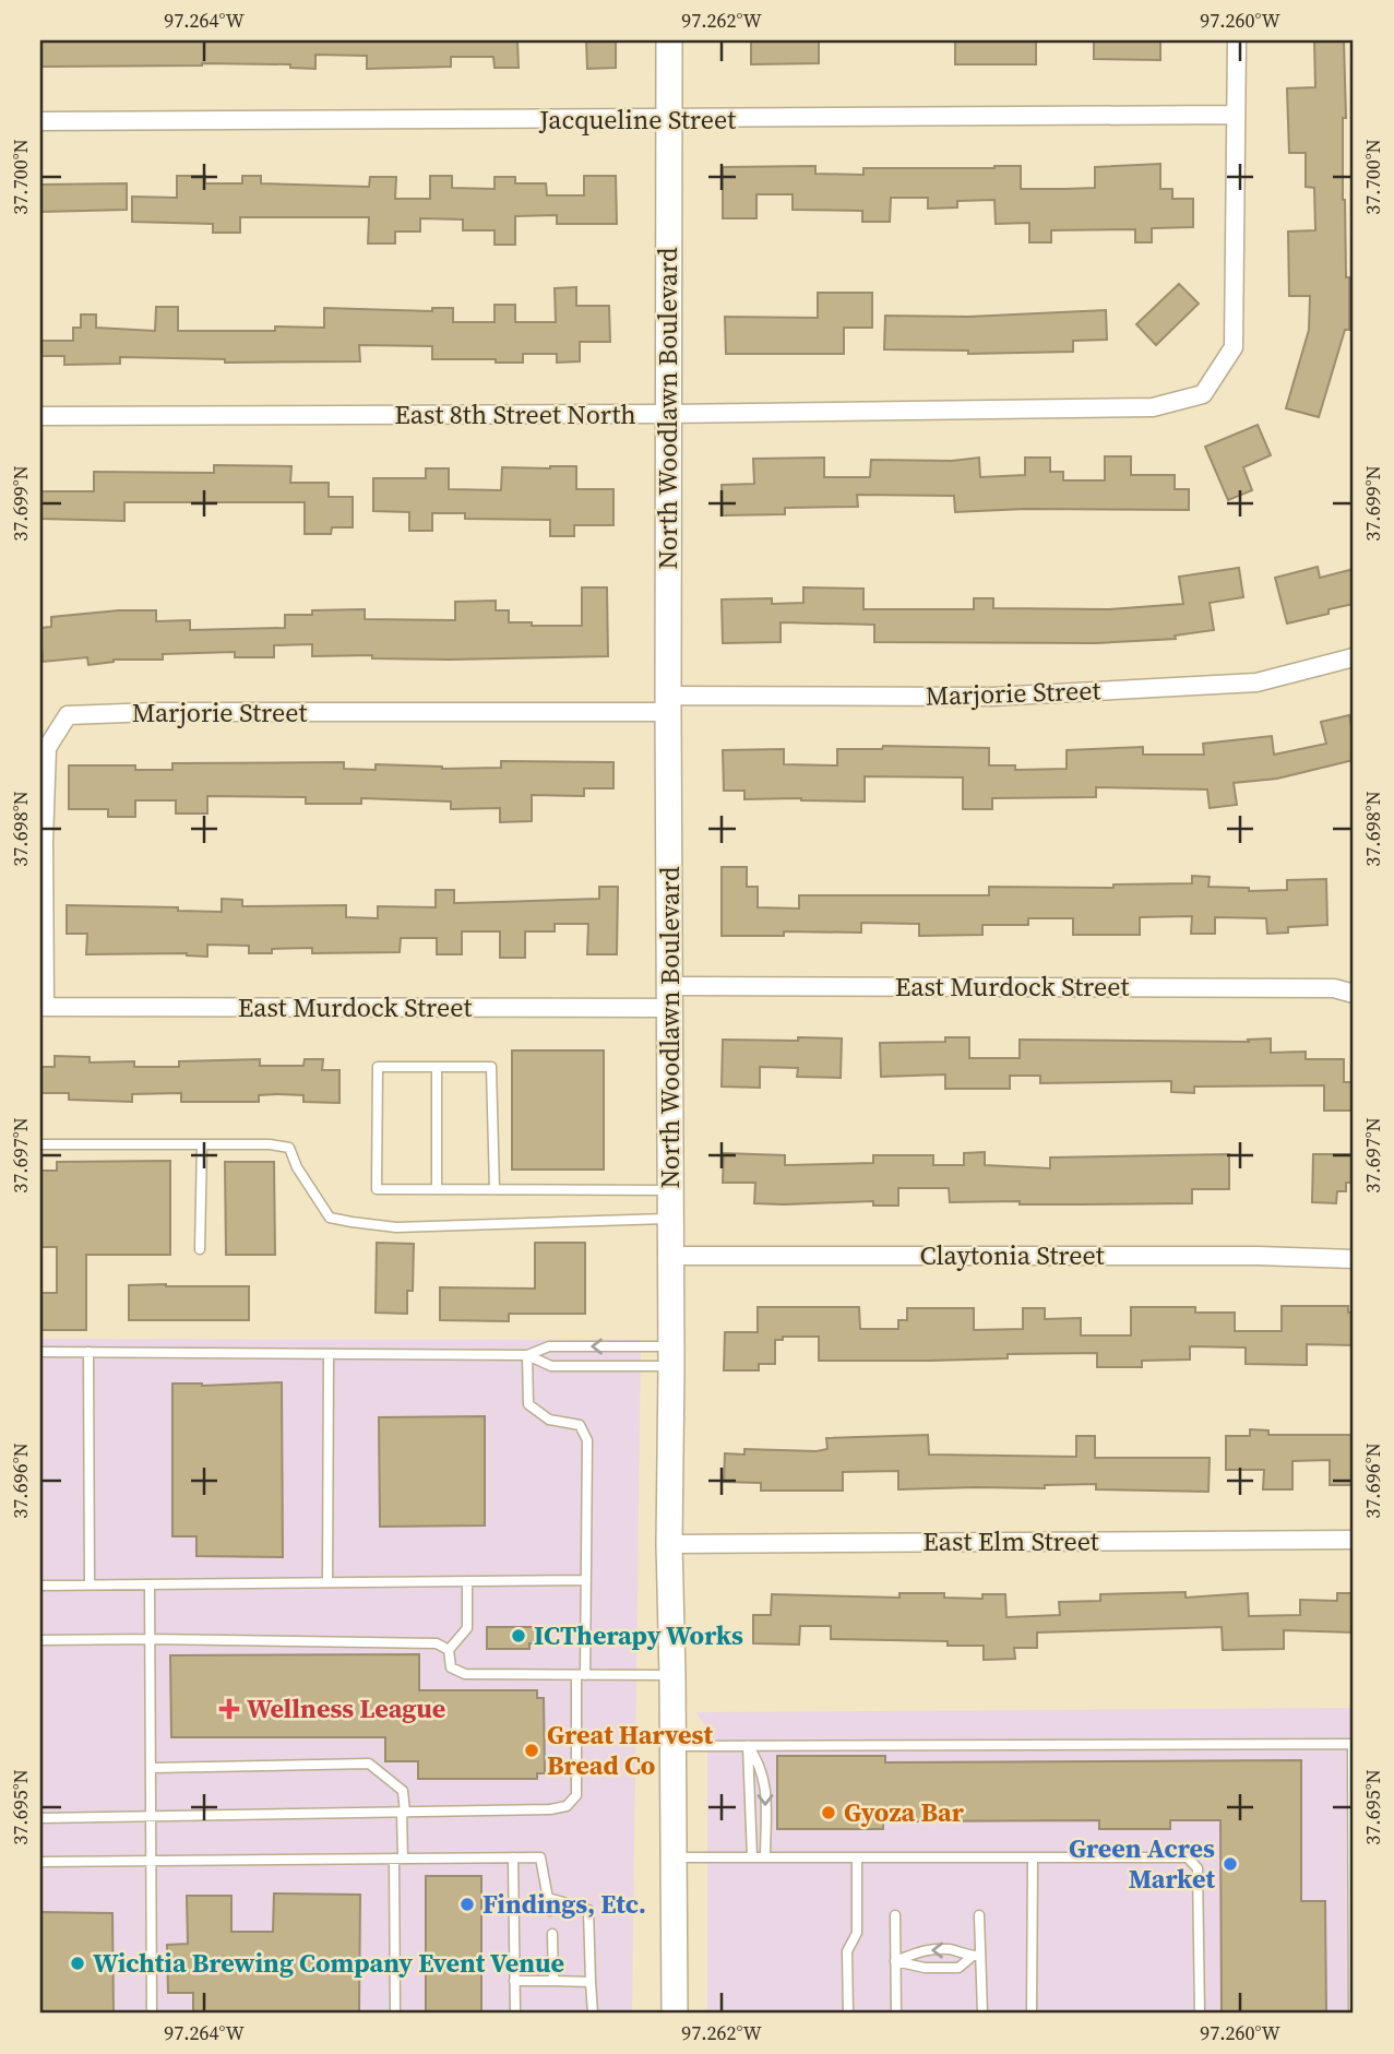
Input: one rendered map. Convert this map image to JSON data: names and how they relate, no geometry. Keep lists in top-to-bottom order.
{
  "streets": {
    "main road": ["North Woodlawn Boulevard"],
    "street": [
      "Jacqueline Street",
      "East 8th Street North",
      "Marjorie Street",
      "East Murdock Street",
      "Claytonia Street",
      "East Elm Street"
    ]
  },
  "crossings": [
    ["Jacqueline Street", "North Woodlawn Boulevard"],
    ["Jacqueline Street", "East 8th Street North"],
    ["North Woodlawn Boulevard", "East 8th Street North"],
    ["North Woodlawn Boulevard", "Marjorie Street"],
    ["North Woodlawn Boulevard", "East Murdock Street"],
    ["North Woodlawn Boulevard", "Claytonia Street"],
    ["North Woodlawn Boulevard", "East Elm Street"],
    ["Marjorie Street", "East Murdock Street"]
  ],
  "places": {
    "other": [
      "ICTherapy Works",
      "Great Harvest Bread Co",
      "Gyoza Bar",
      "Green Acres Market",
      "Findings, Etc.",
      "Wichtia Brewing Company Event Venue"
    ],
    "health": ["Wellness League"]
  },
  "coordinates": [
    "97.264°W",
    "97.262°W",
    "97.260°W",
    "37.700°N",
    "37.699°N",
    "37.698°N",
    "37.697°N",
    "37.696°N",
    "37.695°N"
  ]
}
